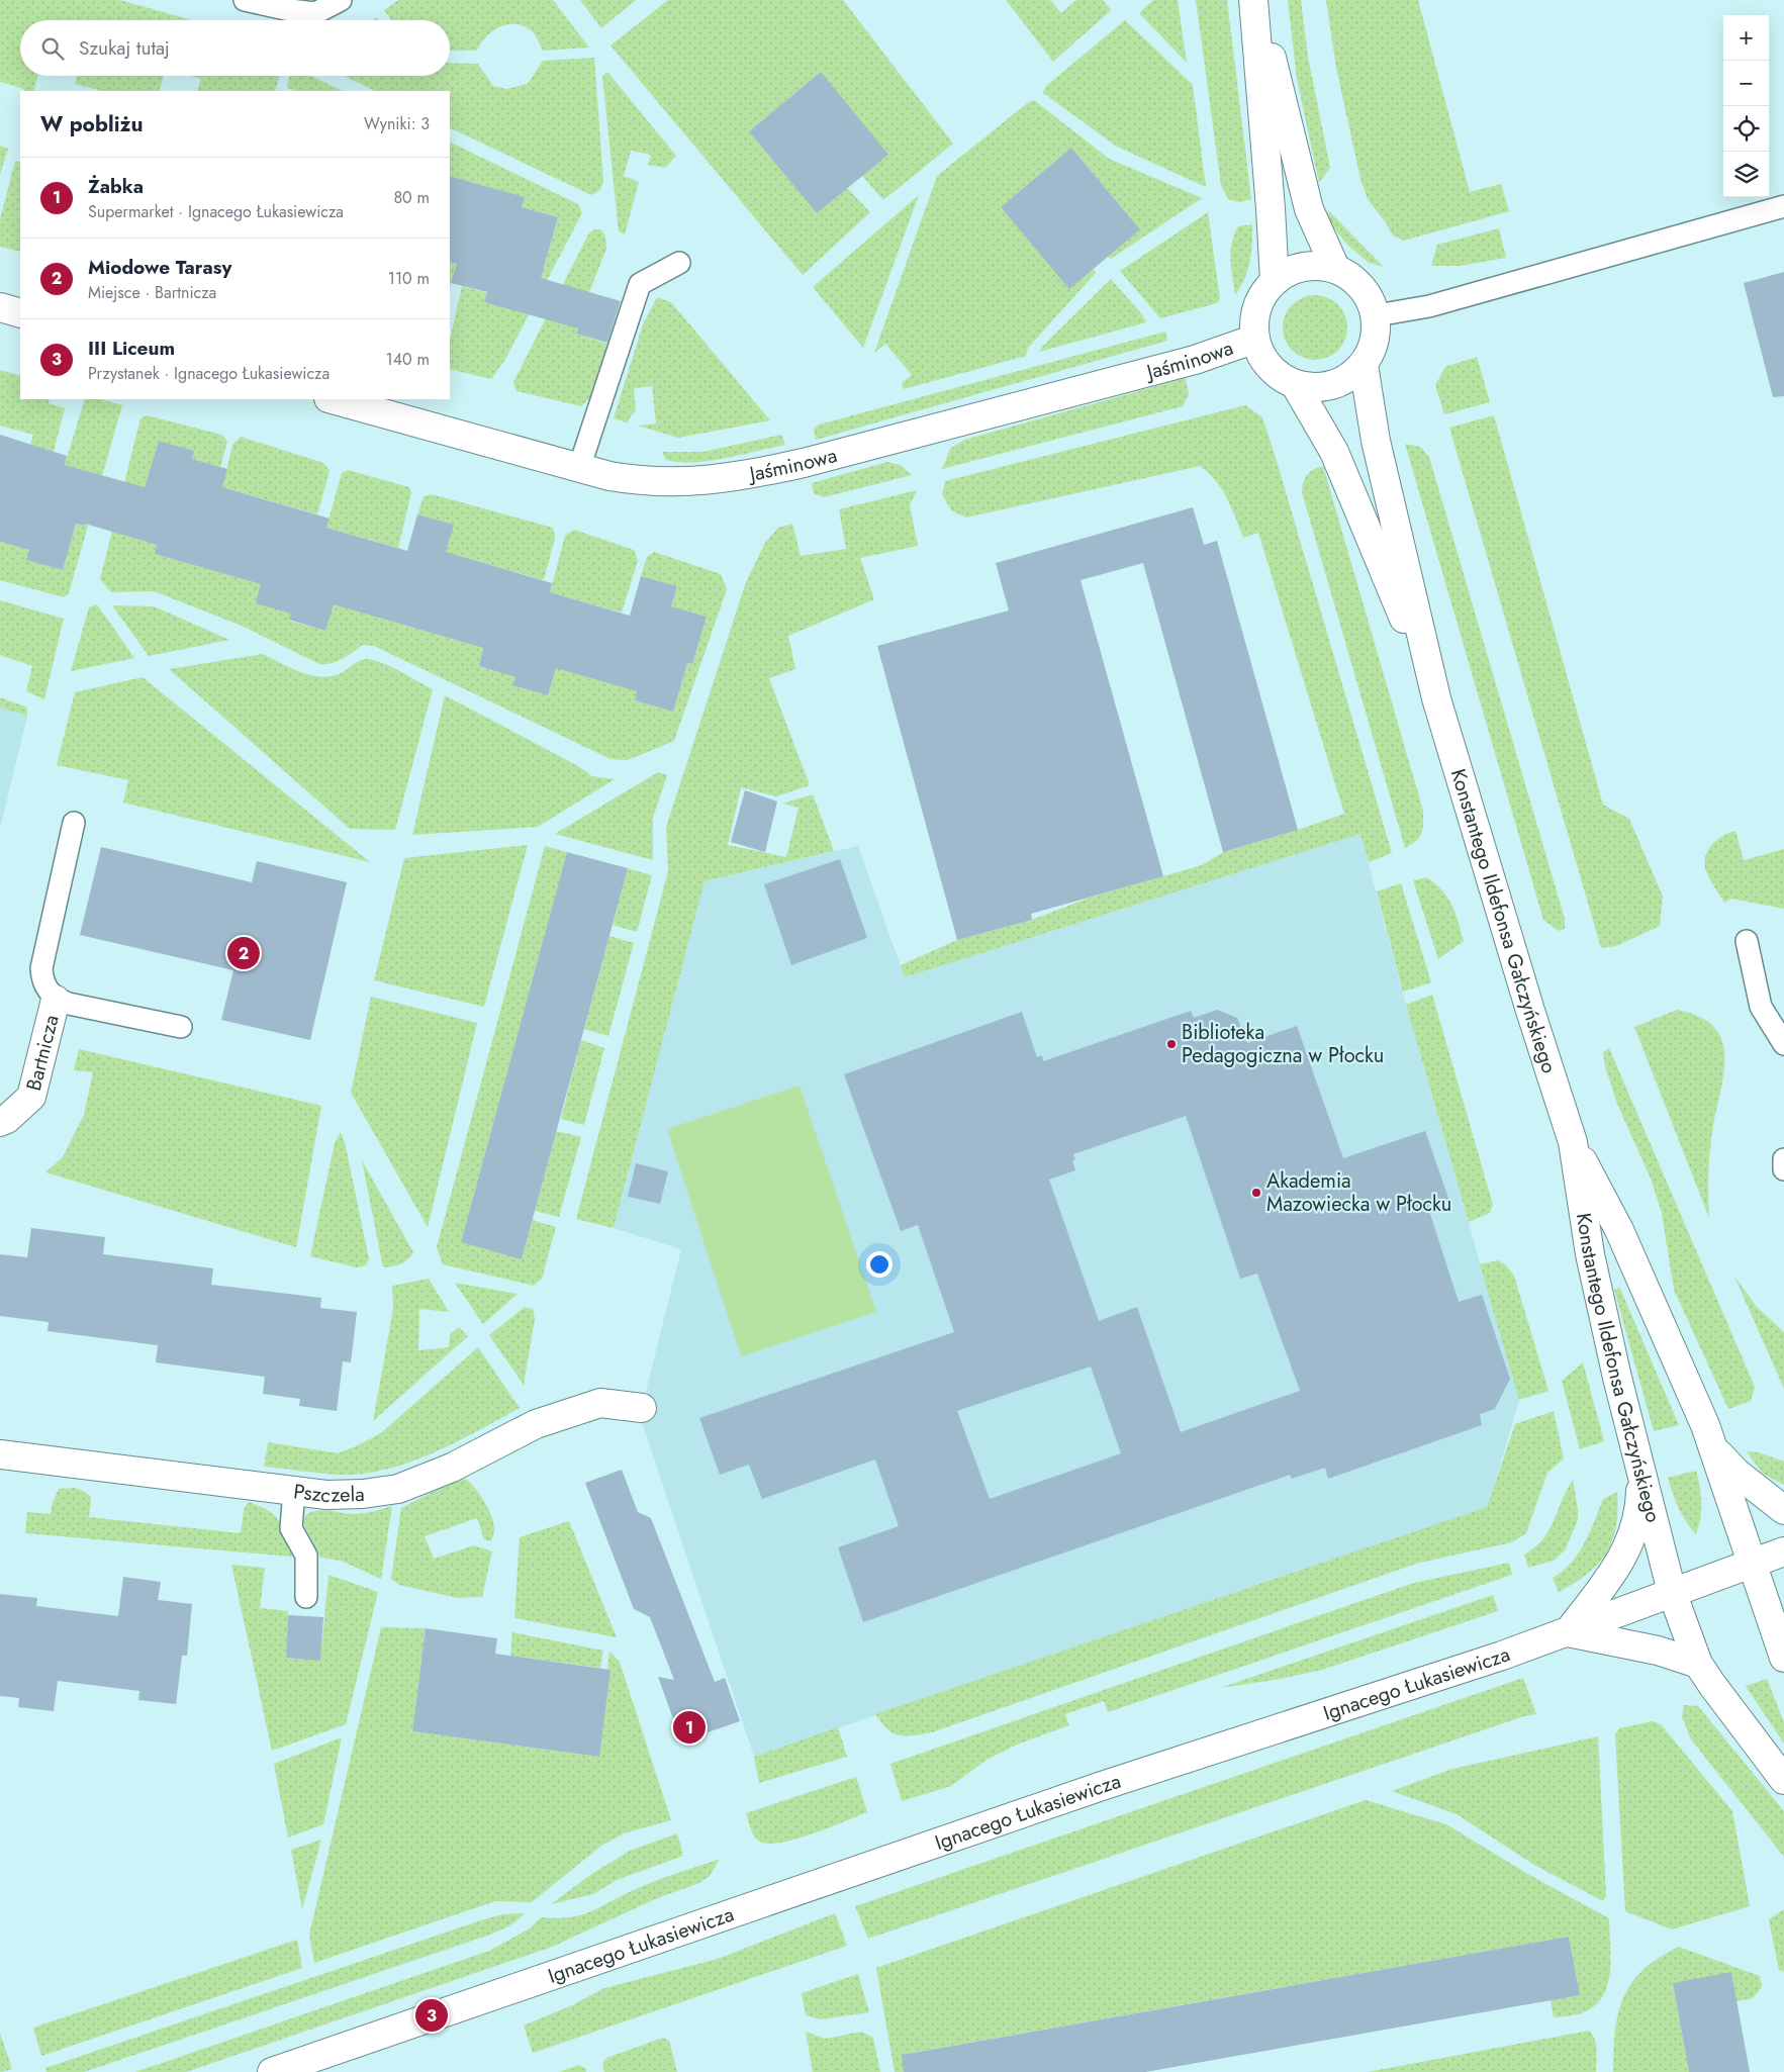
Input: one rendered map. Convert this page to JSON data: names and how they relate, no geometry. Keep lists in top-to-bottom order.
{
  "streets": {
    "street": [
      "Jaśminowa",
      "Konstantego Ildefonsa Gałczyńskiego",
      "Bartnicza",
      "Pszczela",
      "Ignacego Łukasiewicza"
    ]
  },
  "crossings": [
    ["Jaśminowa", "Konstantego Ildefonsa Gałczyńskiego"],
    ["Konstantego Ildefonsa Gałczyńskiego", "Ignacego Łukasiewicza"]
  ],
  "places": ["Biblioteka Pedagogiczna w Płocku", "Akademia Mazowiecka w Płocku"],
  "page": {
    "map_buttons": ["+", "−"],
    "search": "Szukaj tutaj",
    "heading": ["W pobliżu", "Wyniki: 3"],
    "list": [
      {
        "mark": "1",
        "name": "Żabka",
        "note": "Supermarket · Ignacego Łukasiewicza",
        "value": "80 m"
      },
      {
        "mark": "2",
        "name": "Miodowe Tarasy",
        "note": "Miejsce · Bartnicza",
        "value": "110 m"
      },
      {
        "mark": "3",
        "name": "III Liceum",
        "note": "Przystanek · Ignacego Łukasiewicza",
        "value": "140 m"
      }
    ],
    "pins": ["2", "1", "3"]
  }
}
